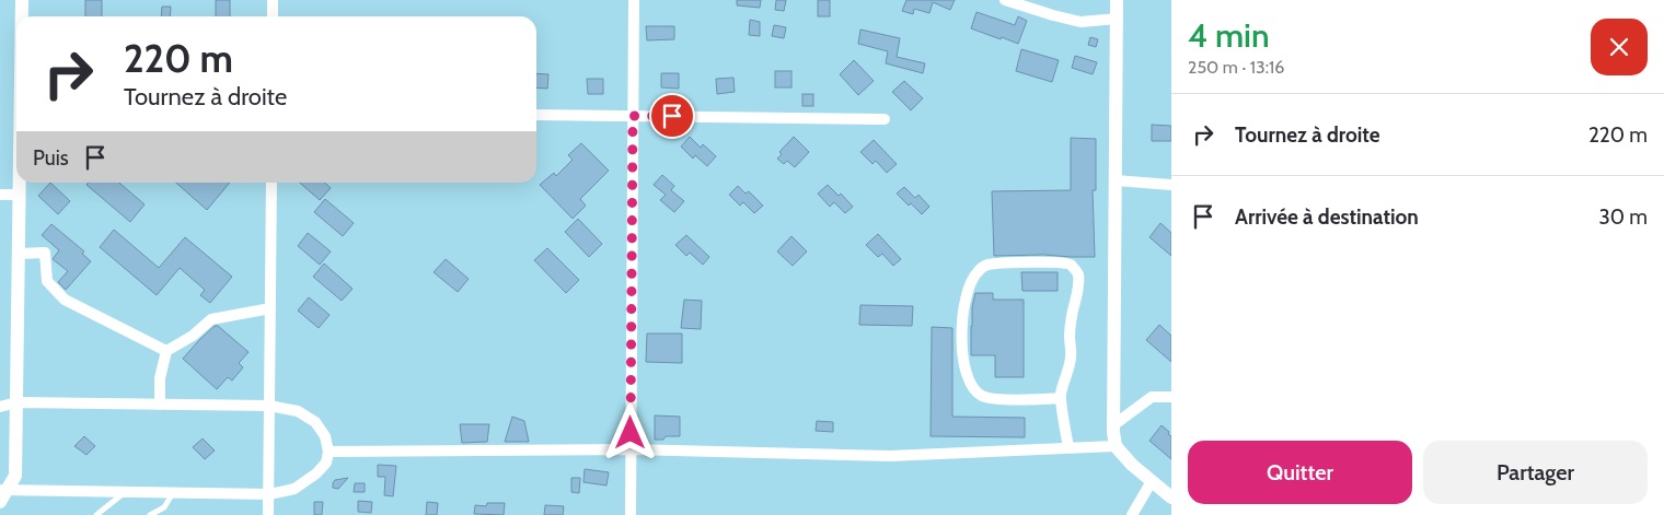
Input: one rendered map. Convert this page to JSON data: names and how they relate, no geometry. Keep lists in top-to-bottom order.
{
  "page": {
    "heading": ["4 min", "250 m · 13:16"],
    "turn": ["220 m", "Tournez à droite"],
    "list": [
      {
        "name": "Tournez à droite",
        "value": "220 m"
      },
      {
        "name": "Arrivée à destination",
        "value": "30 m"
      }
    ],
    "then": "Puis",
    "buttons": ["Quitter", "Partager"]
  }
}
